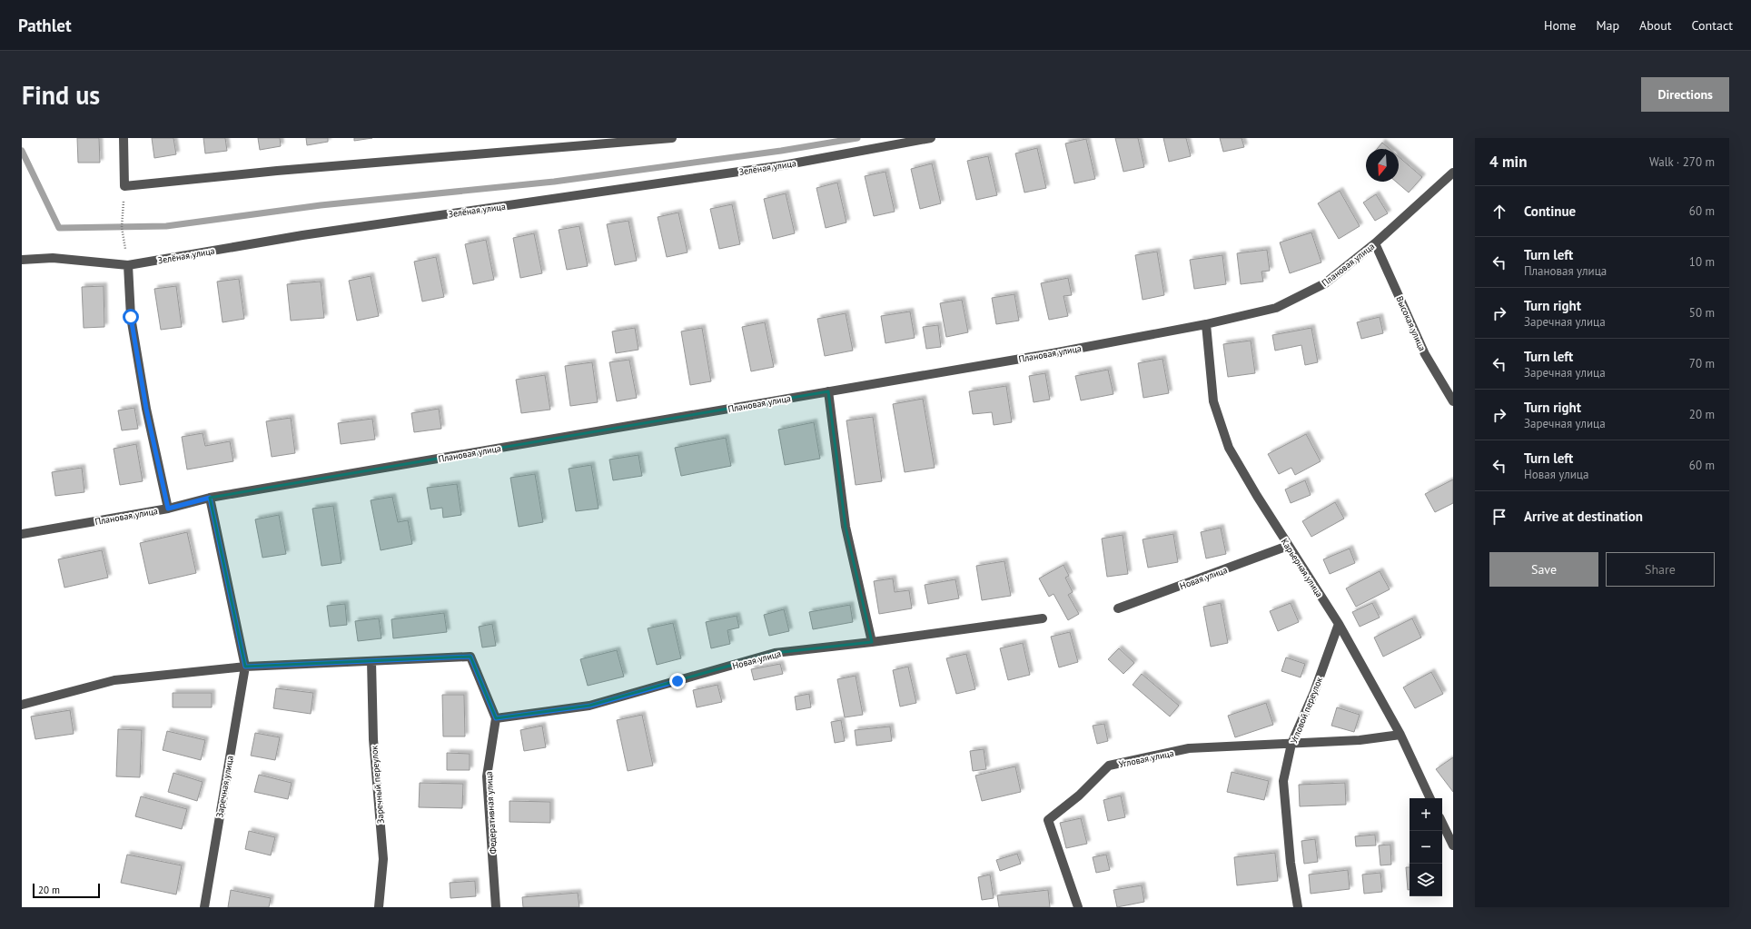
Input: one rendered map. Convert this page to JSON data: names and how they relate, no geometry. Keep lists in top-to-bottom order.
{
  "streets": {
    "street": [
      "Зелёная улица",
      "Плановая улица",
      "Высокая улица",
      "Карьерная улица",
      "Новая улица",
      "Угловой переулок",
      "Угловая улица",
      "Заречный переулок",
      "Заречная улица",
      "Федеративная улица"
    ]
  },
  "crossings": [
    ["Плановая улица", "Высокая улица"],
    ["Плановая улица", "Карьерная улица"],
    ["Плановая улица", "Заречная улица"],
    ["Карьерная улица", "Новая улица"],
    ["Карьерная улица", "Угловой переулок"],
    ["Новая улица", "Федеративная улица"],
    ["Угловой переулок", "Угловая улица"]
  ],
  "scale_bar": "20 m",
  "north": "bottom",
  "page": {
    "header": "Pathlet",
    "nav": [
      "Home",
      "Map",
      "About",
      "Contact"
    ],
    "buttons": [
      "Directions",
      ["Save", "Share"]
    ],
    "title": "Find us",
    "heading": ["4 min", "Walk · 270 m"],
    "list": [
      ["Continue", "60 m"],
      ["Turn left", "Плановая улица", "10 m"],
      ["Turn right", "Заречная улица", "50 m"],
      ["Turn left", "Заречная улица", "70 m"],
      ["Turn right", "Заречная улица", "20 m"],
      ["Turn left", "Новая улица", "60 m"],
      "Arrive at destination"
    ],
    "map_buttons": ["+", "−"],
    "scale": "20 m"
  }
}
